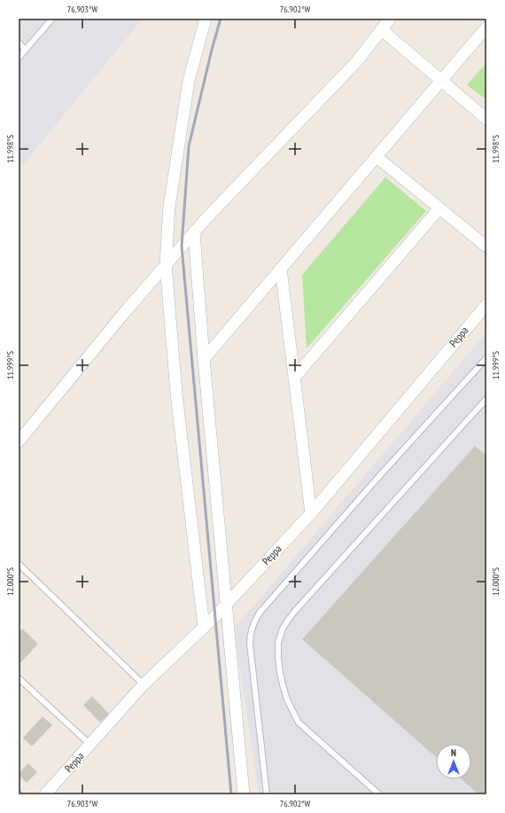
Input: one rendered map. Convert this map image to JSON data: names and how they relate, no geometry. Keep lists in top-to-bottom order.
{
  "streets": {
    "street": ["Peppa"]
  },
  "north": "top",
  "coordinates": [
    "76.903°W",
    "76.902°W",
    "11.998°S",
    "11.999°S",
    "12.000°S"
  ]
}
